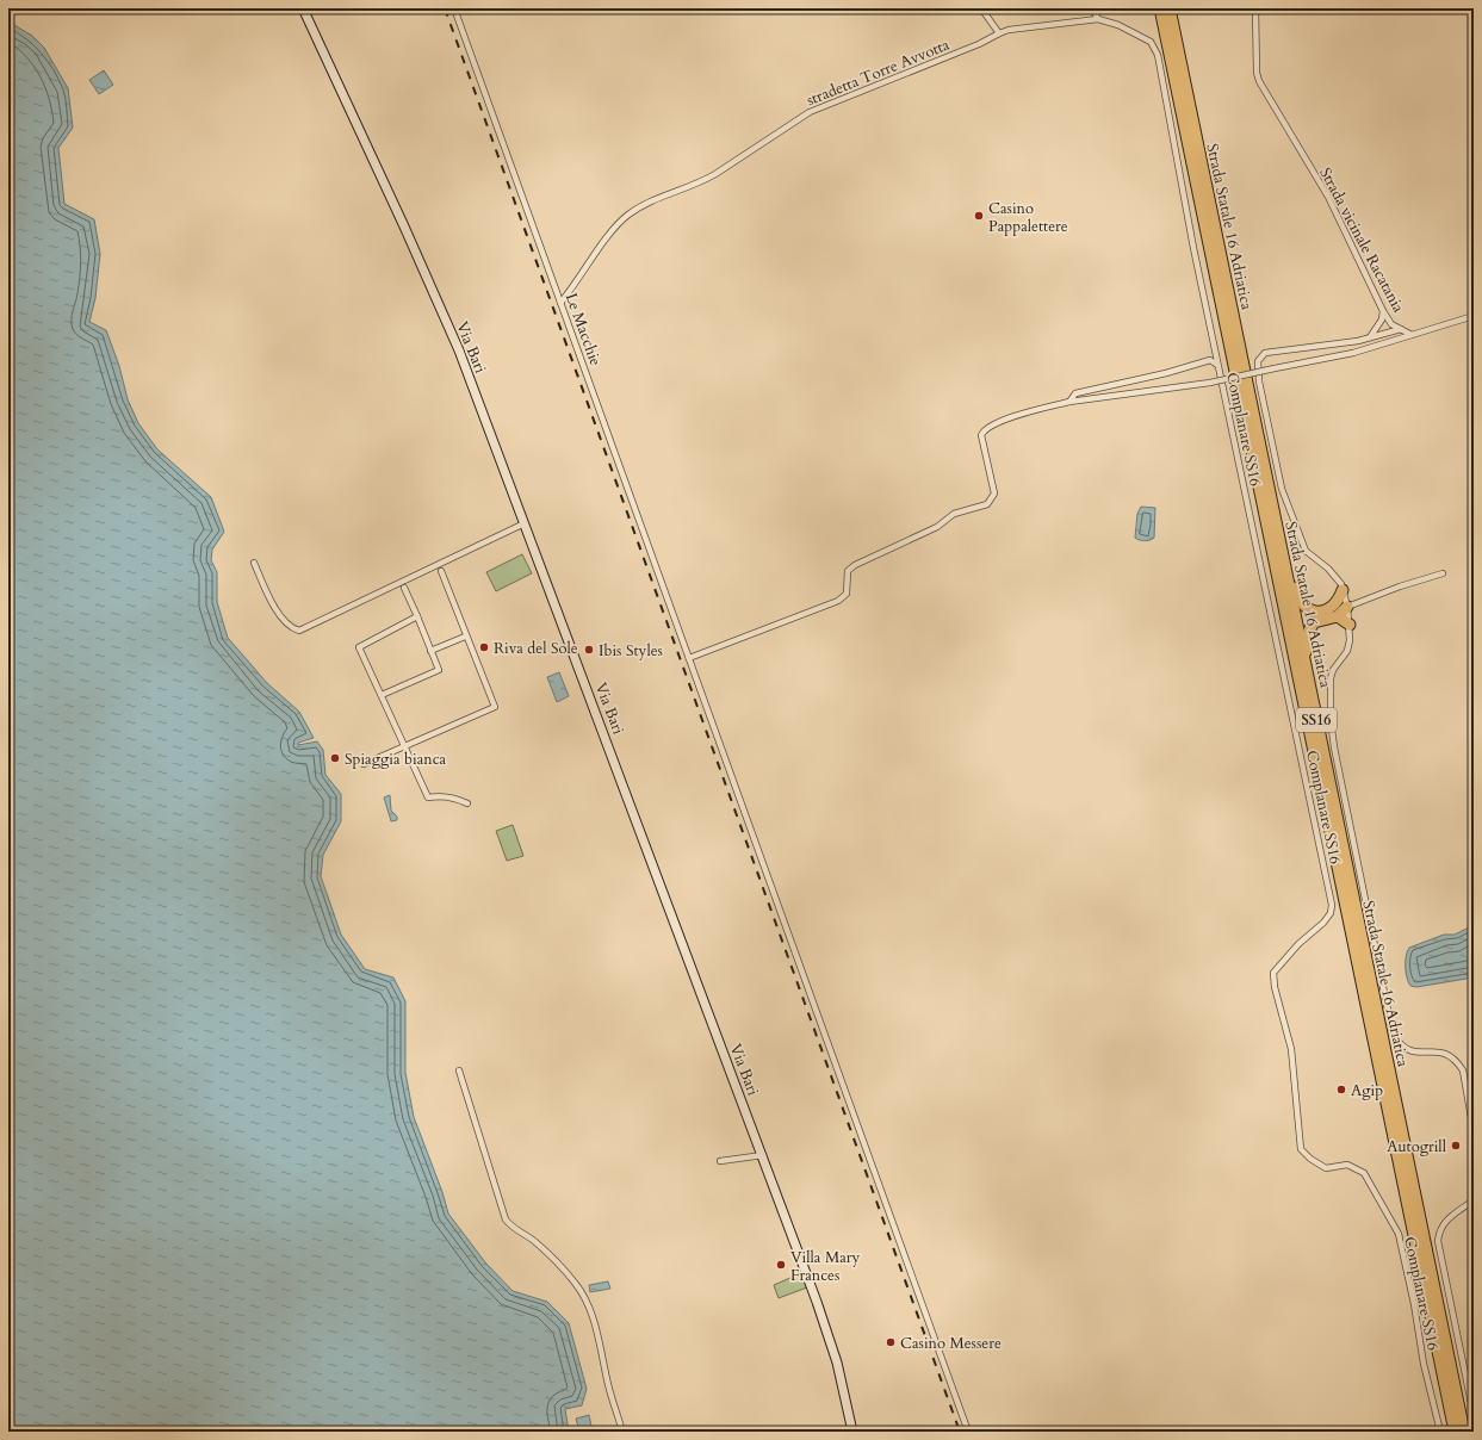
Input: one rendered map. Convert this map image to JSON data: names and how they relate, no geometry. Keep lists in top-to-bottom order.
{
  "streets": {
    "highway": ["Strada Statale 16 Adriatica", "SS16"],
    "main road": ["Via Bari"],
    "street": [
      "stradetta Torre Avvotta",
      "Strada vicinale Racatania",
      "Le Macchie",
      "Complanare SS16"
    ]
  },
  "crossings": [
    ["stradetta Torre Avvotta", "Le Macchie"],
    ["stradetta Torre Avvotta", "Complanare SS16"]
  ],
  "places": [
    "Casino Pappalettere",
    "Riva del Sole",
    "Ibis Styles",
    "Spiaggia bianca",
    "Agip",
    "Autogrill",
    "Villa Mary Frances",
    "Casino Messere"
  ]
}
